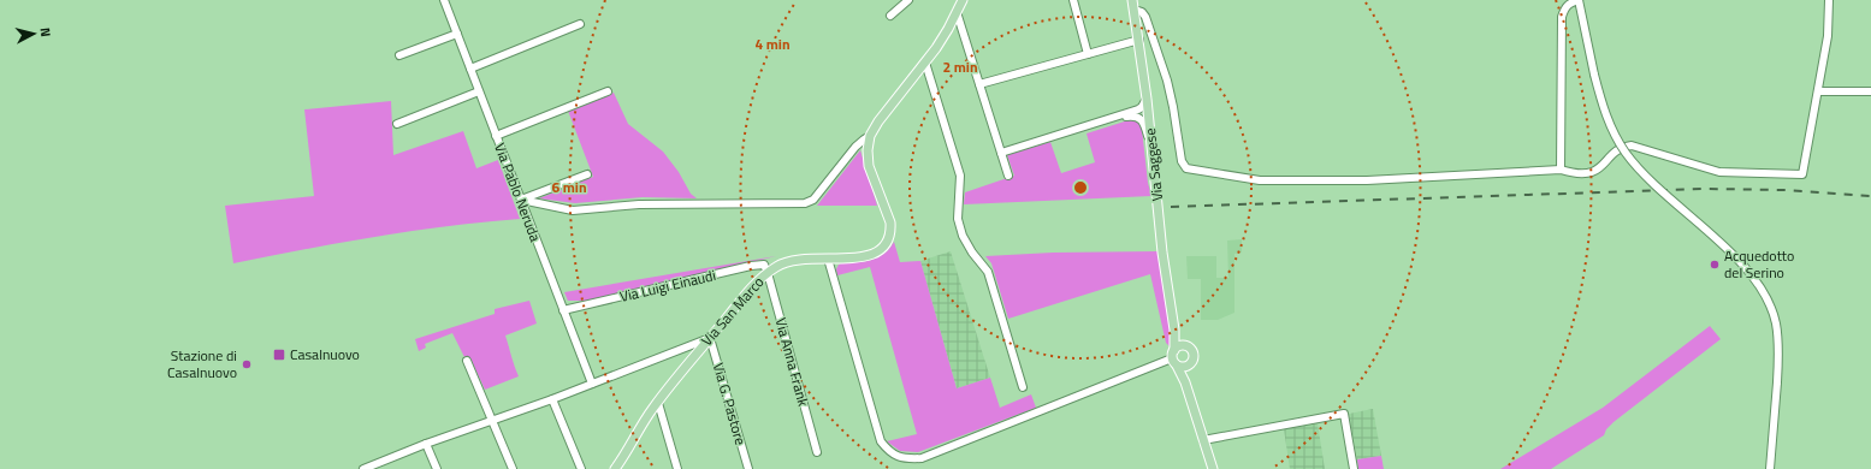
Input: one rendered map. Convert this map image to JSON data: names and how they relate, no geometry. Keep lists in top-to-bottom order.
{
  "streets": {
    "main road": ["Via Saggese", "Via San Marco"],
    "street": [
      "Via Pablo Neruda",
      "Via Luigi Einaudi",
      "Via Anna Frank",
      "Via G. Pastore"
    ]
  },
  "crossings": [
    ["Via Pablo Neruda", "Via Luigi Einaudi"],
    ["Via Luigi Einaudi", "Via San Marco"],
    ["Via Luigi Einaudi", "Via Anna Frank"],
    ["Via San Marco", "Via Anna Frank"],
    ["Via San Marco", "Via G. Pastore"]
  ],
  "places": {
    "other": ["Acquedotto del Serino", "Stazione di Casalnuovo"],
    "transit": ["Casalnuovo"]
  },
  "north": "right",
  "rings": ["4 min", "2 min", "6 min"]
}
